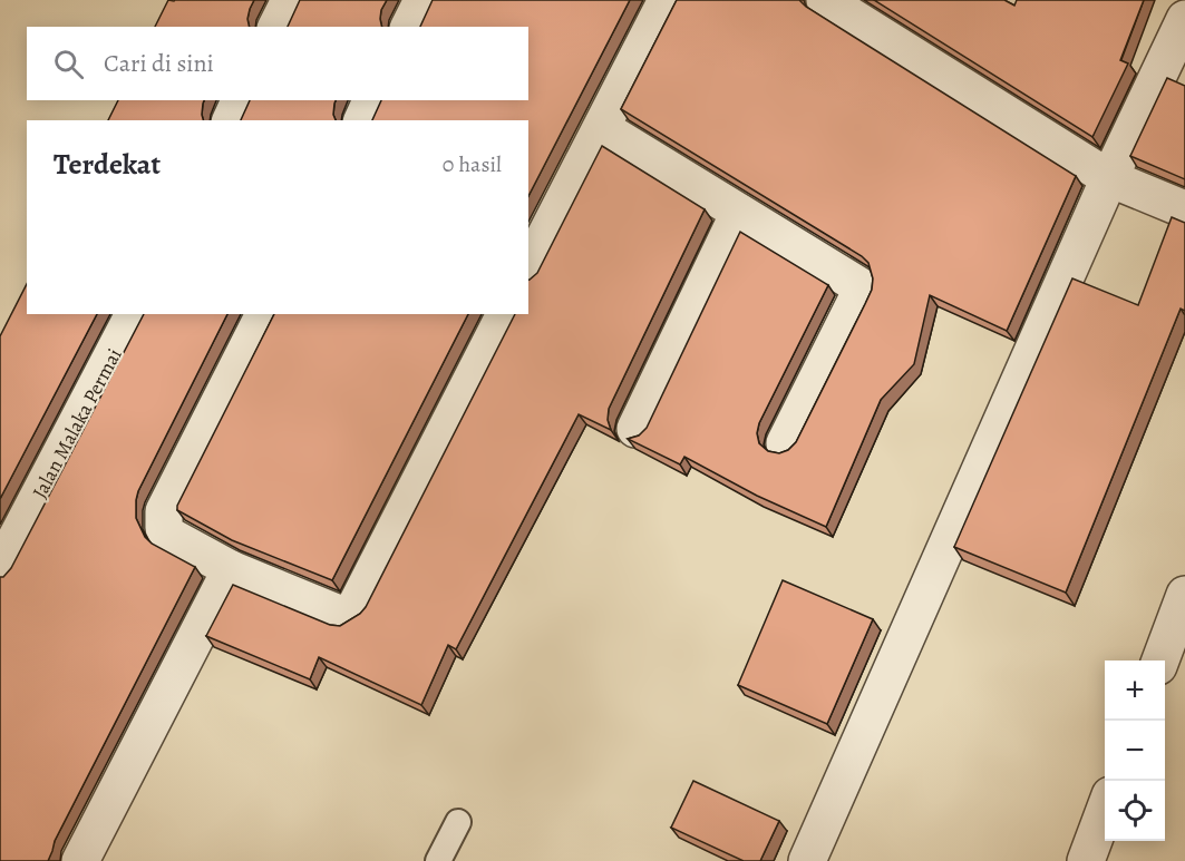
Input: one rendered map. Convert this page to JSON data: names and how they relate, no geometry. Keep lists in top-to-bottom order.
{
  "streets": {
    "street": ["Jalan Malaka Permai"]
  },
  "page": {
    "search": "Cari di sini",
    "heading": ["Terdekat", "0 hasil"],
    "map_buttons": ["+", "−"]
  }
}
